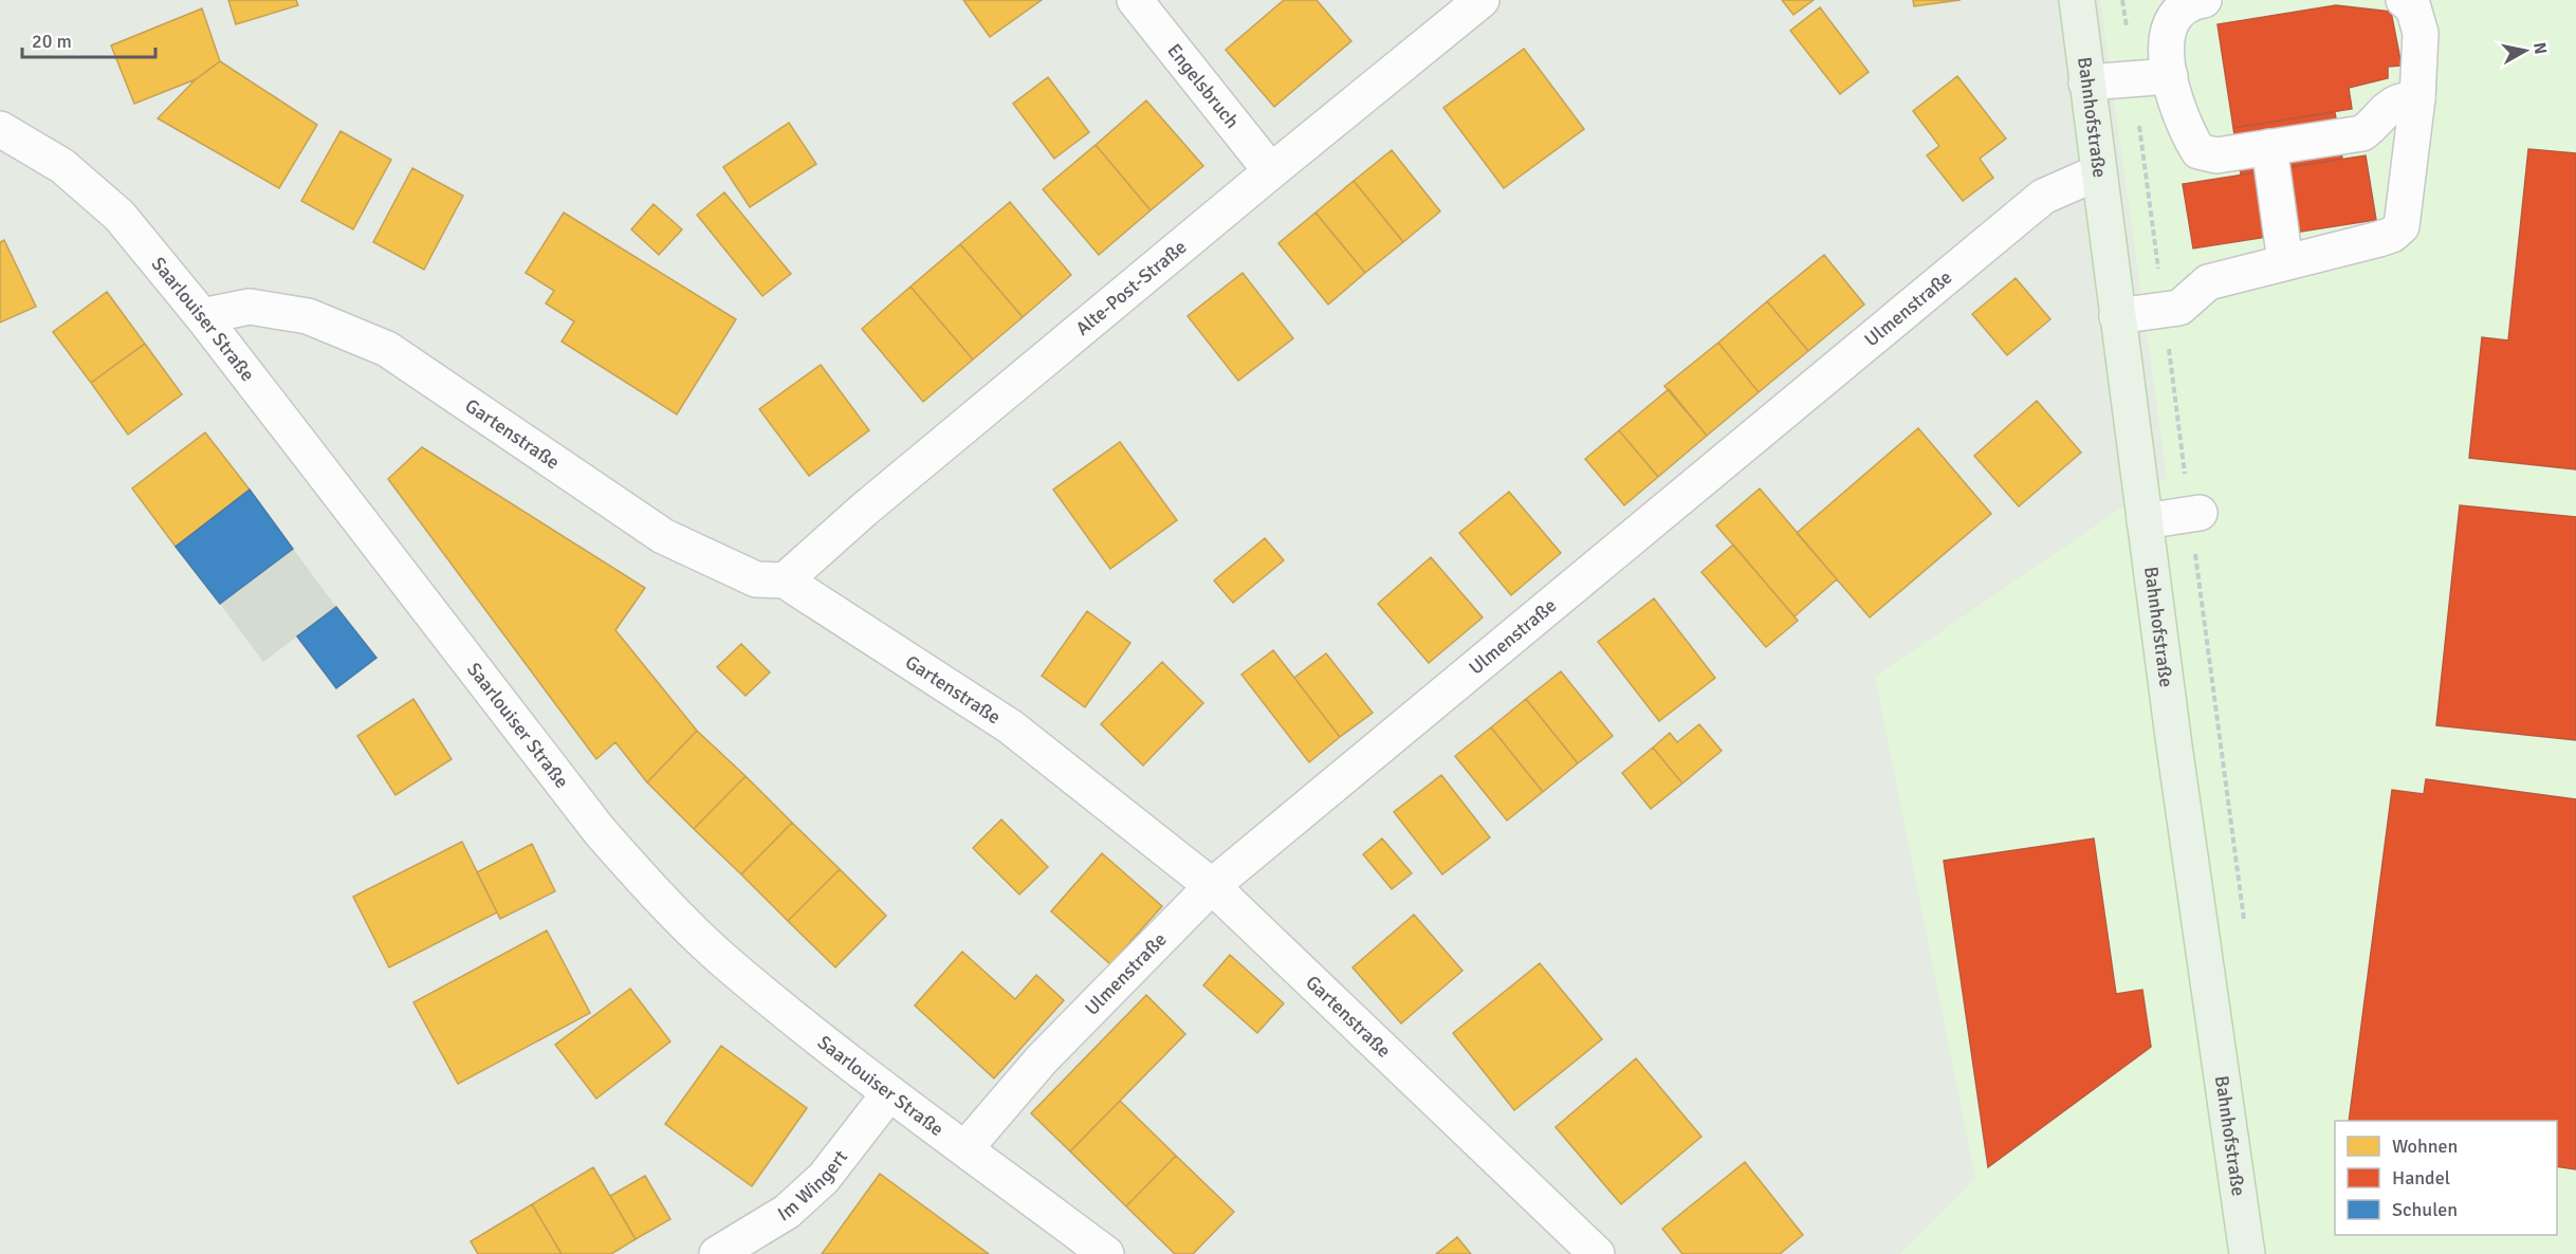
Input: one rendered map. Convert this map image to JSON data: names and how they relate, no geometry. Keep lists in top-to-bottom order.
{
  "streets": {
    "main road": ["Bahnhofstraße"],
    "street": [
      "Engelsbruch",
      "Alte-Post-Straße",
      "Ulmenstraße",
      "Saarlouiser Straße",
      "Gartenstraße",
      "Im Wingert"
    ]
  },
  "crossings": [
    ["Engelsbruch", "Alte-Post-Straße"],
    ["Bahnhofstraße", "Ulmenstraße"],
    ["Alte-Post-Straße", "Gartenstraße"],
    ["Ulmenstraße", "Saarlouiser Straße"],
    ["Ulmenstraße", "Gartenstraße"],
    ["Saarlouiser Straße", "Gartenstraße"],
    ["Saarlouiser Straße", "Im Wingert"]
  ],
  "legend": ["Wohnen", "Handel", "Schulen"],
  "scale_bar": "20 m",
  "north": "right"
}
